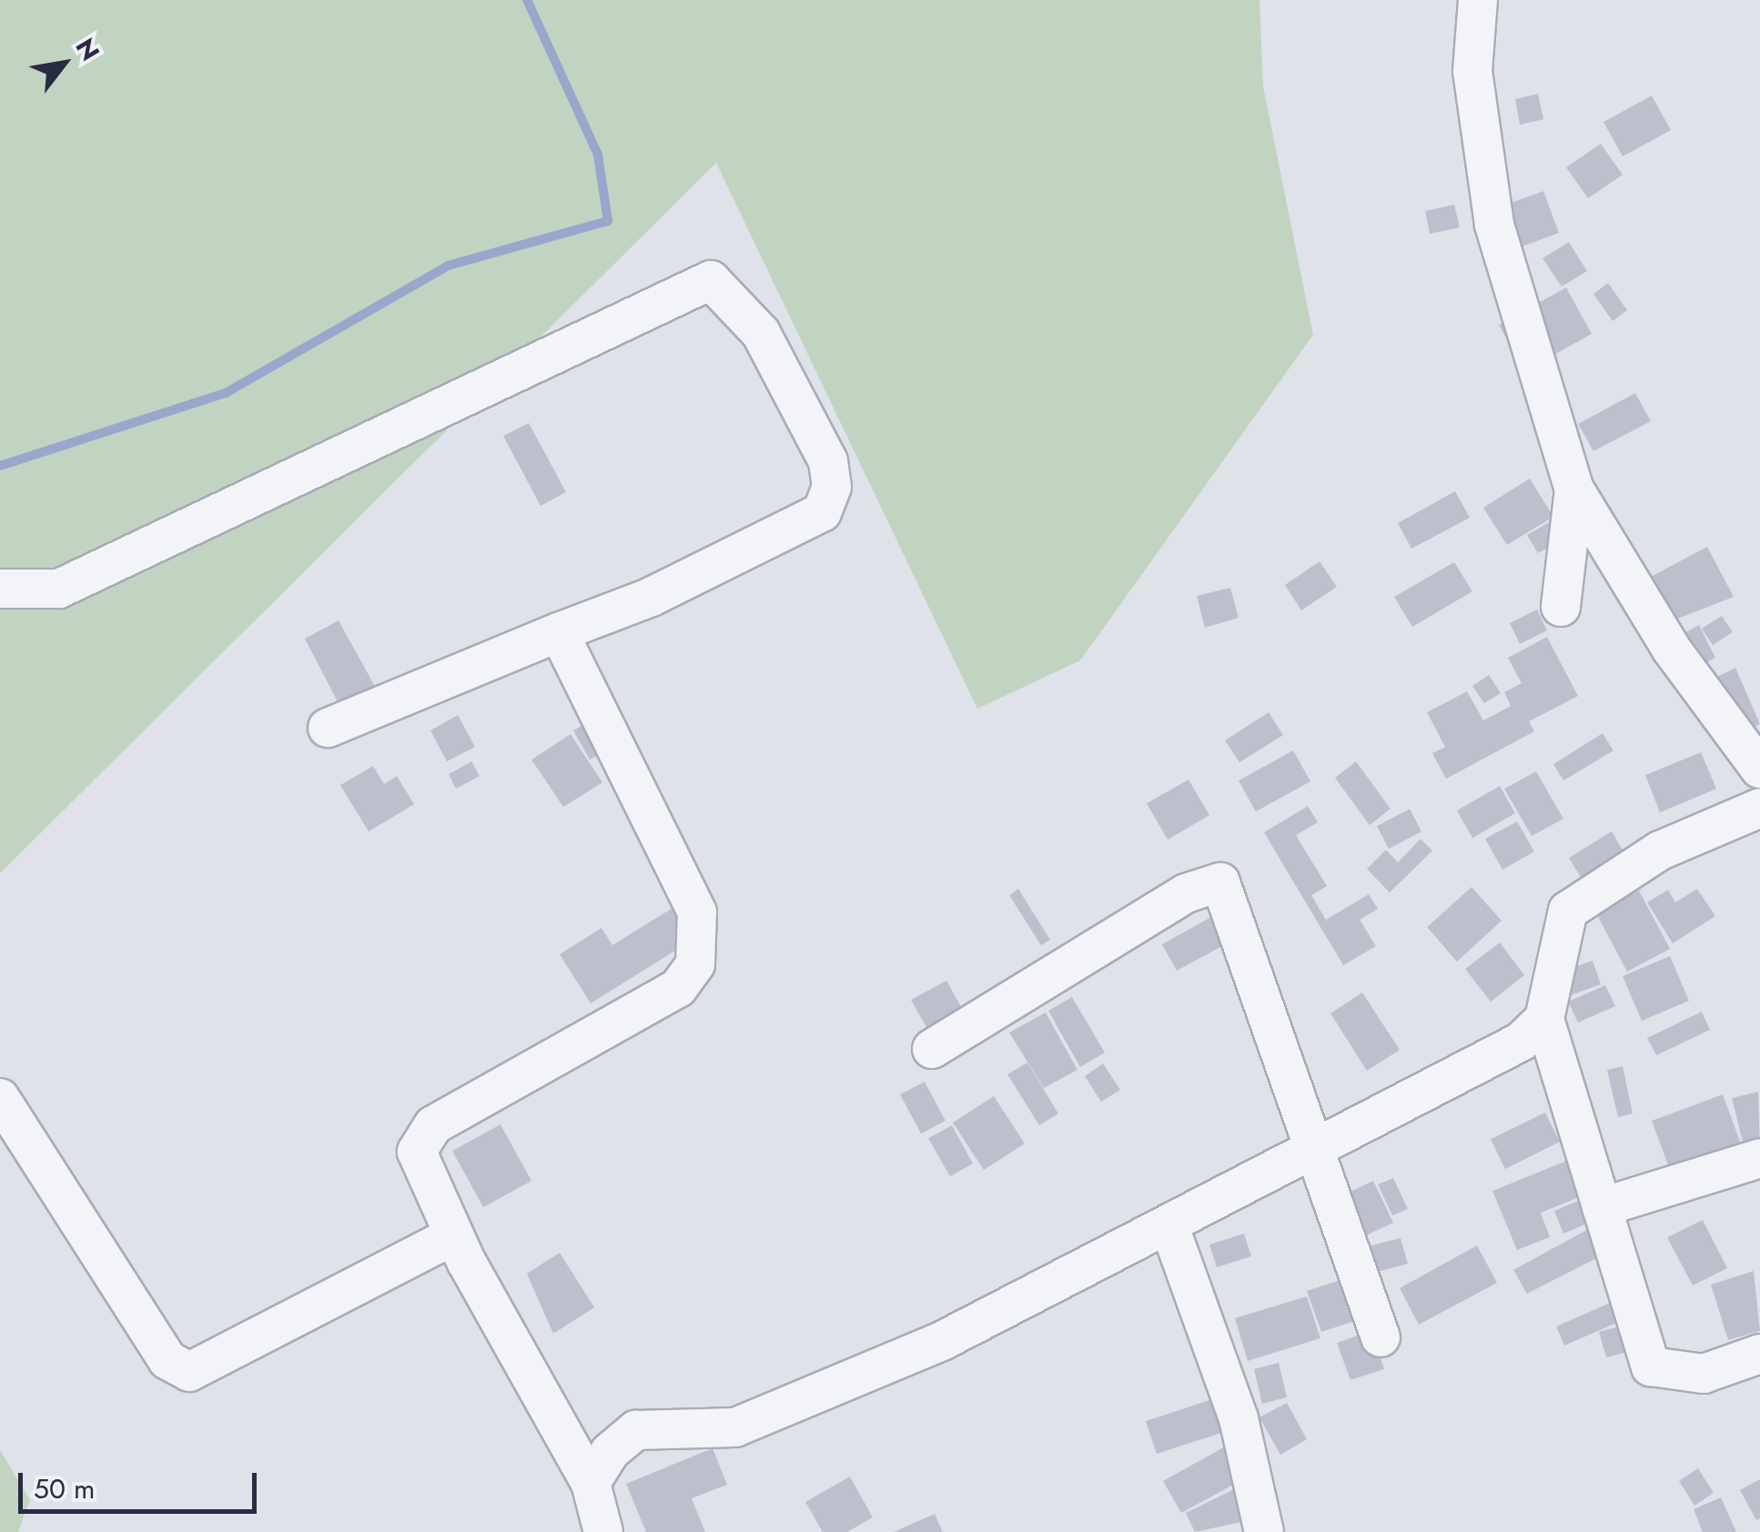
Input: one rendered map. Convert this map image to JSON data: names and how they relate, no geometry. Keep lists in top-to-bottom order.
{
  "scale_bar": "50 m",
  "north": "top right"
}
